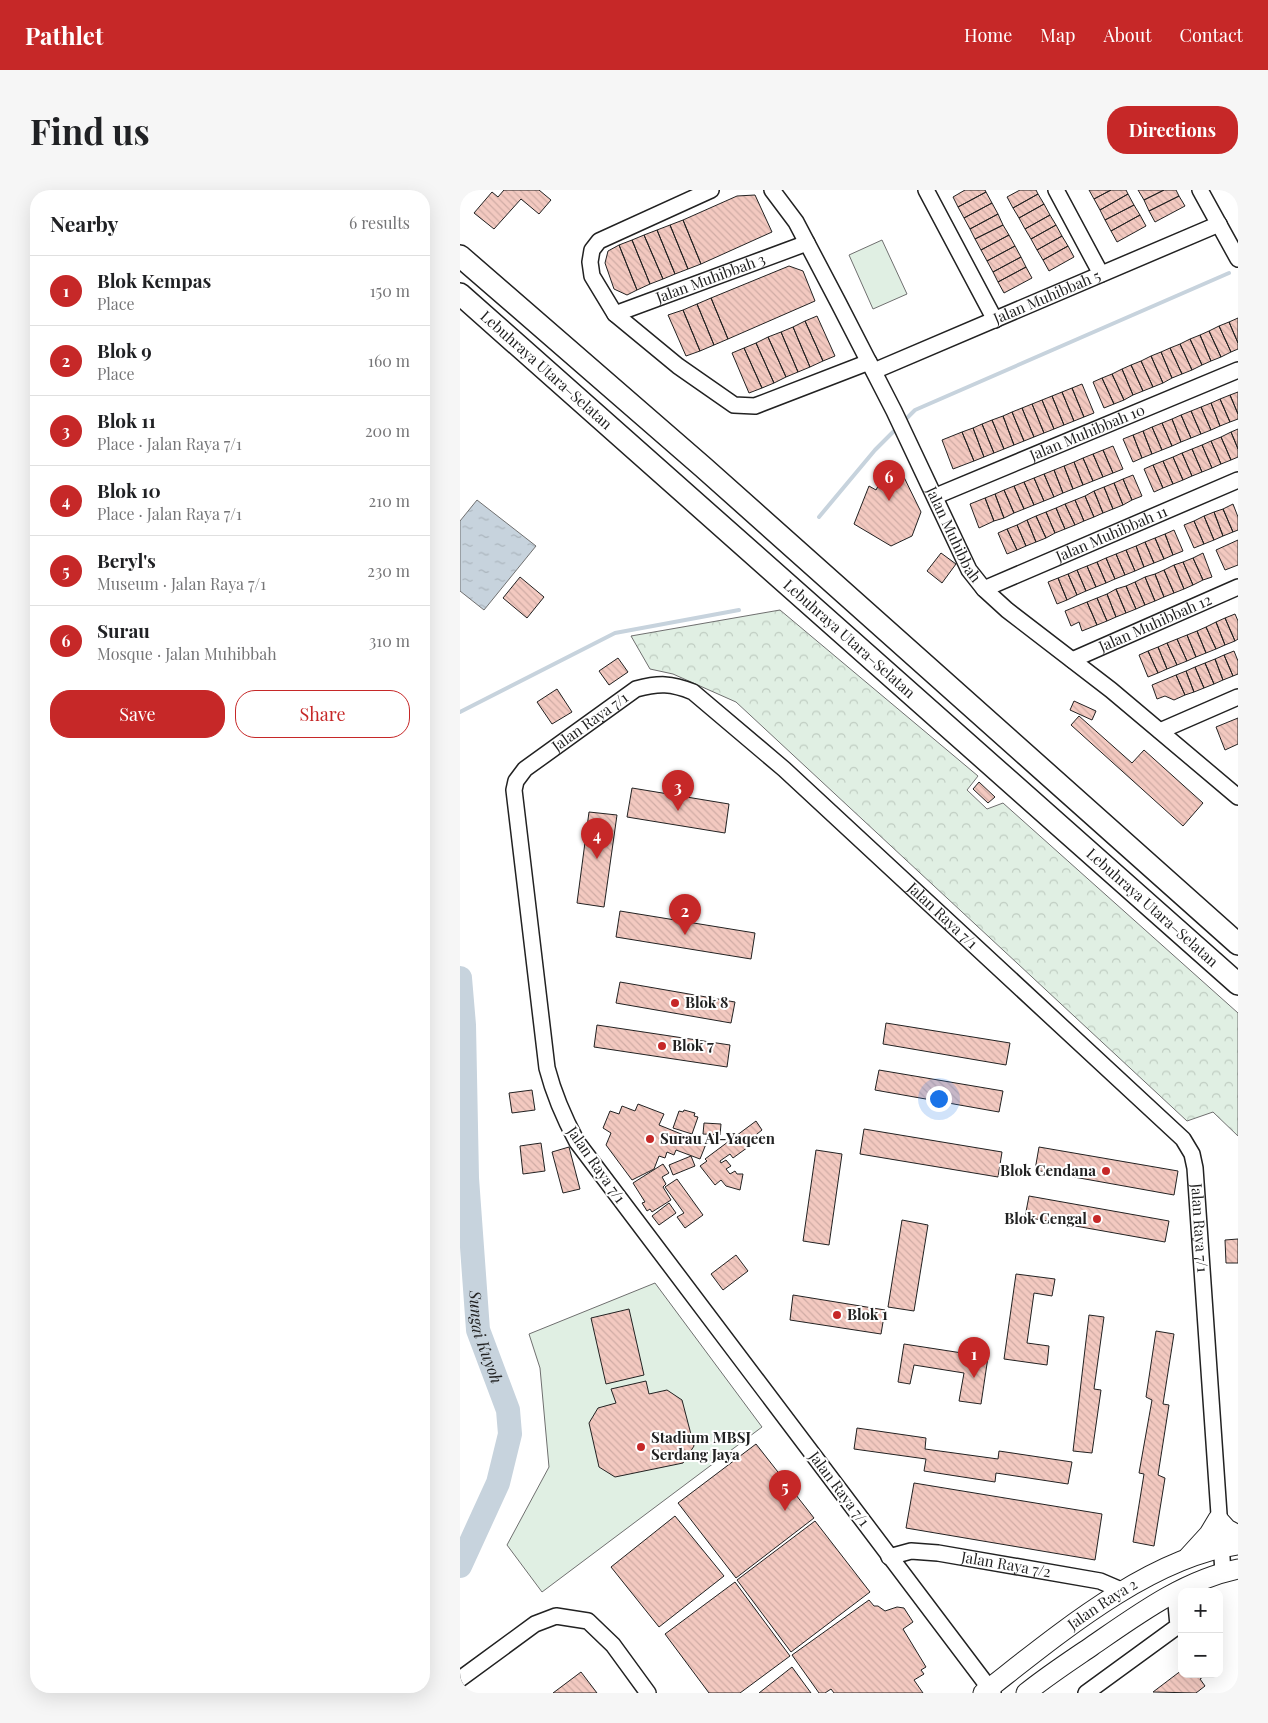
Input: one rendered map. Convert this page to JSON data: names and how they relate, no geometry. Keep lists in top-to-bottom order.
{
  "streets": {
    "highway": ["Lebuhraya Utara–Selatan"],
    "main road": ["Jalan Raya 2"],
    "street": [
      "Jalan Muhibbah 3",
      "Jalan Muhibbah 5",
      "Jalan Muhibbah 10",
      "Jalan Muhibbah",
      "Jalan Muhibbah 11",
      "Jalan Muhibbah 12",
      "Jalan Raya 7/1",
      "Jalan Raya 7/2"
    ]
  },
  "crossings": [
    ["Jalan Muhibbah 3", "Jalan Muhibbah 5"],
    ["Jalan Muhibbah 3", "Jalan Muhibbah"],
    ["Jalan Muhibbah 5", "Jalan Muhibbah"],
    ["Jalan Muhibbah 10", "Jalan Muhibbah"],
    ["Jalan Muhibbah", "Jalan Muhibbah 11"],
    ["Jalan Muhibbah", "Jalan Muhibbah 12"],
    ["Jalan Raya 7/1", "Jalan Raya 7/2"],
    ["Jalan Raya 7/1", "Jalan Raya 2"],
    ["Jalan Raya 7/2", "Jalan Raya 2"]
  ],
  "water": ["Sungai Kuyoh"],
  "places": [
    "Blok 8",
    "Blok 7",
    "Surau Al-Yaqeen",
    "Blok Cendana",
    "Blok Cengal",
    "Blok 1",
    "Stadium MBSJ Serdang Jaya"
  ],
  "page": {
    "header": "Pathlet",
    "nav": [
      "Home",
      "Map",
      "About",
      "Contact"
    ],
    "buttons": [
      "Directions",
      ["Save", "Share"]
    ],
    "title": "Find us",
    "heading": ["Nearby", "6 results"],
    "list": [
      {
        "mark": "1",
        "name": "Blok Kempas",
        "note": "Place",
        "value": "150 m"
      },
      {
        "mark": "2",
        "name": "Blok 9",
        "note": "Place",
        "value": "160 m"
      },
      {
        "mark": "3",
        "name": "Blok 11",
        "note": "Place · Jalan Raya 7/1",
        "value": "200 m"
      },
      {
        "mark": "4",
        "name": "Blok 10",
        "note": "Place · Jalan Raya 7/1",
        "value": "210 m"
      },
      {
        "mark": "5",
        "name": "Beryl's",
        "note": "Museum · Jalan Raya 7/1",
        "value": "230 m"
      },
      {
        "mark": "6",
        "name": "Surau",
        "note": "Mosque · Jalan Muhibbah",
        "value": "310 m"
      }
    ],
    "pins": [
      "6",
      "3",
      "4",
      "2",
      "1",
      "5"
    ],
    "map_buttons": ["+", "−"]
  }
}
